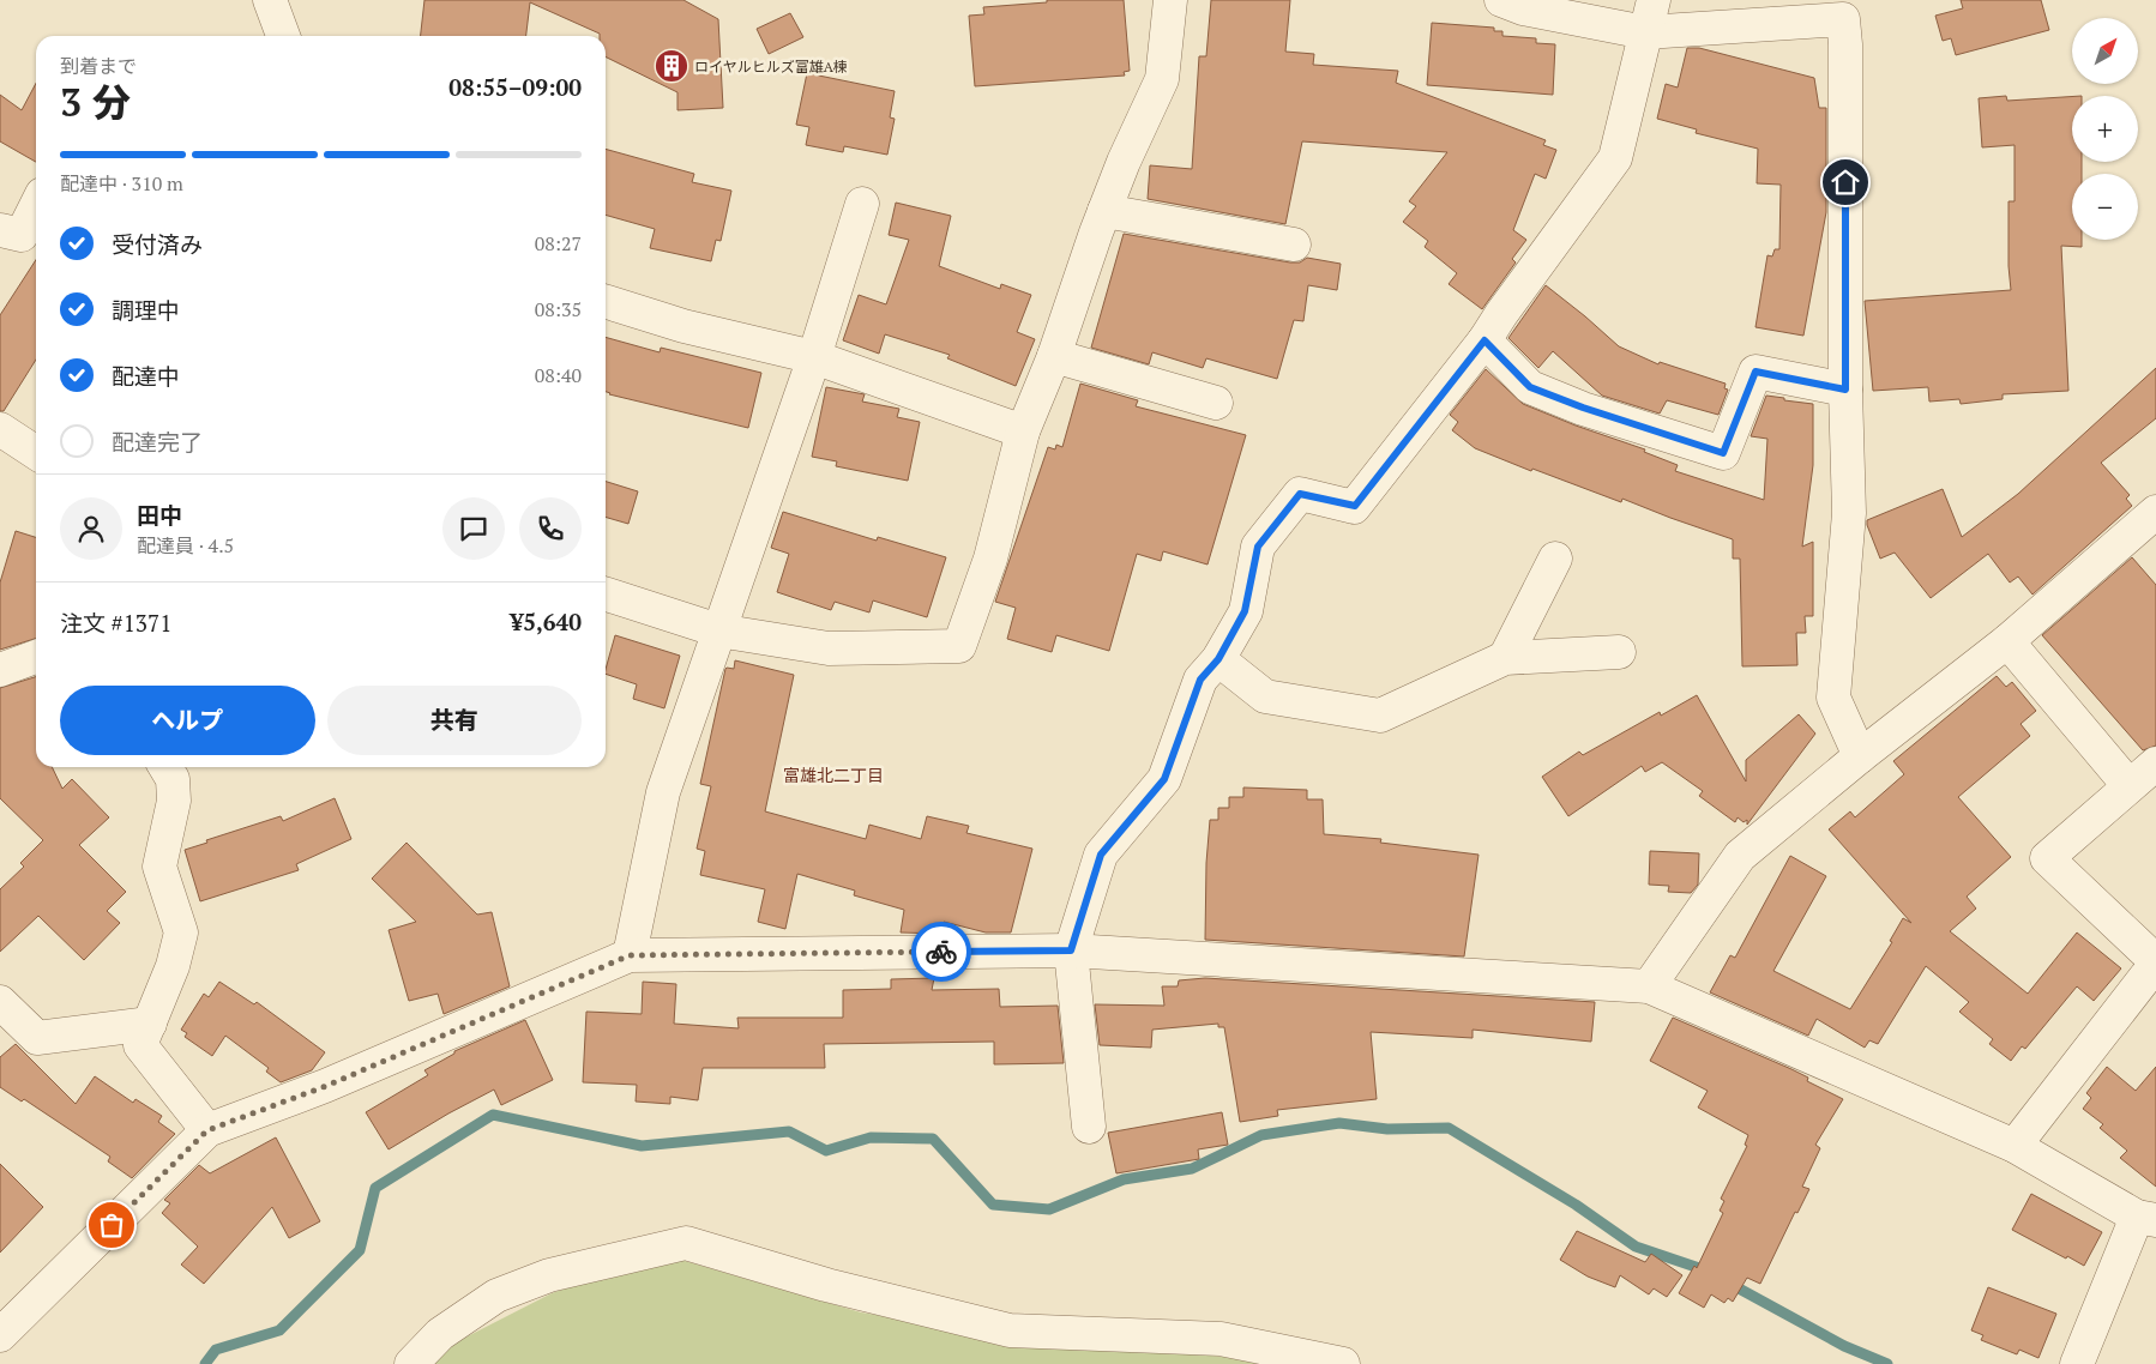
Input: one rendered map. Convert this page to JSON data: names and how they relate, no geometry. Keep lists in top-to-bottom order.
{
  "districts": ["富雄北二丁目"],
  "places": {
    "building": ["ロイヤルヒルズ富雄A棟"]
  },
  "north": "top right",
  "page": {
    "map_buttons": ["+", "−"],
    "heading": ["3 分", "到着まで", "08:55–09:00"],
    "panel": [
      "田中",
      "配達員 · 4.5",
      "注文 #1371",
      "¥5,640"
    ],
    "bar": "配達中 · 310 m",
    "list": [
      ["受付済み", "08:27"],
      ["調理中", "08:35"],
      ["配達中", "08:40"],
      "配達完了"
    ],
    "buttons": ["ヘルプ", "共有"]
  }
}
